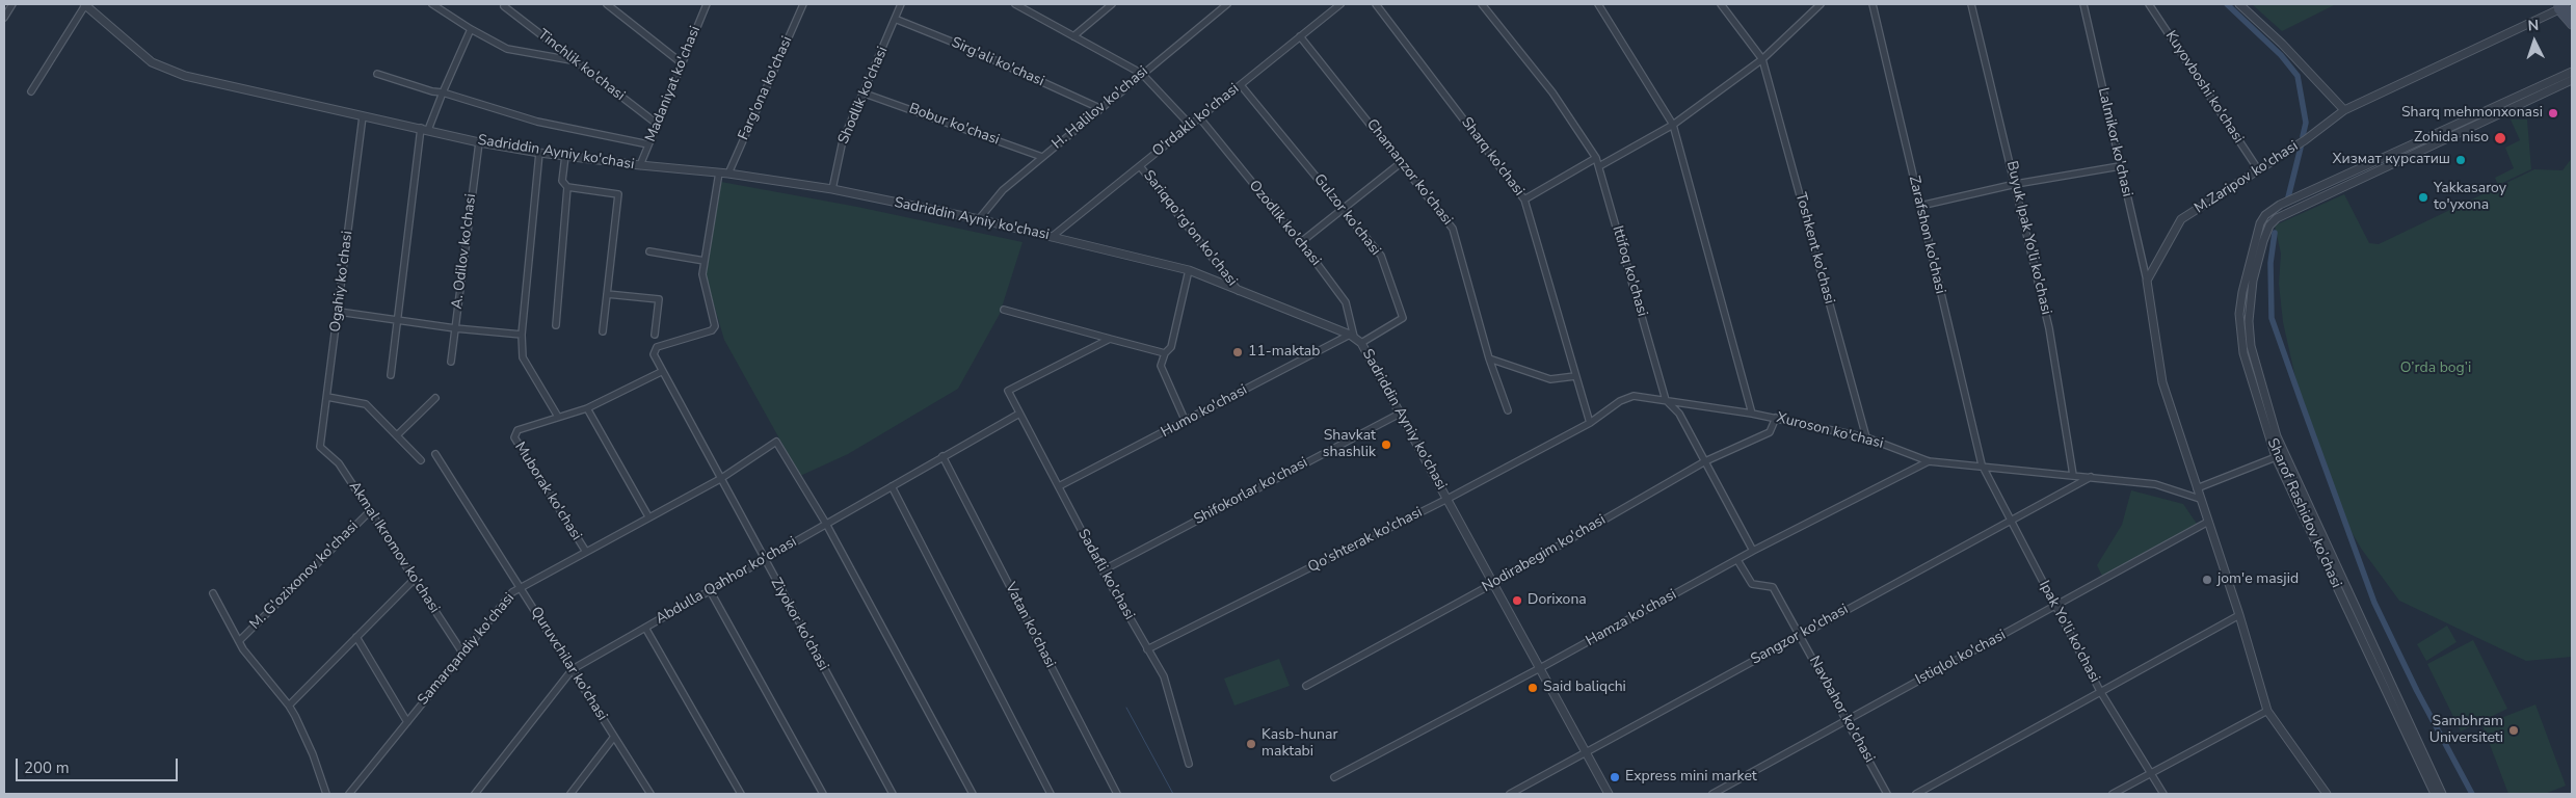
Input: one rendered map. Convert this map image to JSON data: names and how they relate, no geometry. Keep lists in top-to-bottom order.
{
  "streets": {
    "street": [
      "Sirg'ali ko'chasi",
      "Tinchlik ko'chasi",
      "Madaniyat ko'chasi",
      "Kuyovboshi ko'chasi",
      "Farg'ona ko'chasi",
      "Shodlik ko'chasi",
      "H. Halilov ko'chasi",
      "O'rdakli ko'chasi",
      "Bobur ko'chasi",
      "Lalmikor ko'chasi",
      "Sadriddin Ayniy ko'chasi",
      "Sharq ko'chasi",
      "Chamanzor ko'chasi",
      "M.Zaripov ko'chasi",
      "Gulzor ko'chasi",
      "Ozodlik ko'chasi",
      "Sariqqo'rg'on ko'chasi",
      "Zarafshon ko'chasi",
      "Buyuk Ipak Yo'li ko'chasi",
      "Toshkent ko'chasi",
      "A. Odilov ko'chasi",
      "Ittifoq ko'chasi",
      "Ogahiy ko'chasi",
      "Humo ko'chasi",
      "Xuroson ko'chasi",
      "Muborak ko'chasi",
      "Shifokorlar ko'chasi",
      "Sharof Rashidov ko'chasi",
      "Qo'shterak ko'chasi",
      "Akmal Ikromov ko'chasi",
      "Nodirabegim ko'chasi",
      "Sadafli ko'chasi",
      "M. G'ozixonov ko'chasi",
      "Abdulla Qahhor ko'chasi",
      "Hamza ko'chasi",
      "Ziyokor ko'chasi",
      "Vatan ko'chasi",
      "Ipak Yo'li ko'chasi",
      "Sangzor ko'chasi",
      "Samarqandiy ko'chasi",
      "Istiqlol ko'chasi",
      "Quruvchilar ko'chasi",
      "Navbahor ko'chasi"
    ]
  },
  "crossings": [
    ["Sirg'ali ko'chasi", "Shodlik ko'chasi"],
    ["Sirg'ali ko'chasi", "H. Halilov ko'chasi"],
    ["Tinchlik ko'chasi", "Madaniyat ko'chasi"],
    ["Madaniyat ko'chasi", "Sadriddin Ayniy ko'chasi"],
    ["Kuyovboshi ko'chasi", "M.Zaripov ko'chasi"],
    ["Farg'ona ko'chasi", "Sadriddin Ayniy ko'chasi"],
    ["Shodlik ko'chasi", "Bobur ko'chasi"],
    ["Shodlik ko'chasi", "Sadriddin Ayniy ko'chasi"],
    ["H. Halilov ko'chasi", "Bobur ko'chasi"],
    ["H. Halilov ko'chasi", "Sadriddin Ayniy ko'chasi"],
    ["O'rdakli ko'chasi", "Sadriddin Ayniy ko'chasi"],
    ["O'rdakli ko'chasi", "Chamanzor ko'chasi"],
    ["O'rdakli ko'chasi", "Gulzor ko'chasi"],
    ["O'rdakli ko'chasi", "Ozodlik ko'chasi"],
    ["O'rdakli ko'chasi", "Sariqqo'rg'on ko'chasi"],
    ["Lalmikor ko'chasi", "M.Zaripov ko'chasi"],
    ["Sadriddin Ayniy ko'chasi", "Gulzor ko'chasi"],
    ["Sadriddin Ayniy ko'chasi", "Ozodlik ko'chasi"],
    ["Sadriddin Ayniy ko'chasi", "Sariqqo'rg'on ko'chasi"],
    ["Sadriddin Ayniy ko'chasi", "A. Odilov ko'chasi"],
    ["Sadriddin Ayniy ko'chasi", "Ogahiy ko'chasi"],
    ["Sadriddin Ayniy ko'chasi", "Humo ko'chasi"],
    ["Sadriddin Ayniy ko'chasi", "Shifokorlar ko'chasi"],
    ["Sadriddin Ayniy ko'chasi", "Qo'shterak ko'chasi"],
    ["Sadriddin Ayniy ko'chasi", "Nodirabegim ko'chasi"],
    ["Sadriddin Ayniy ko'chasi", "Hamza ko'chasi"],
    ["Sadriddin Ayniy ko'chasi", "Sangzor ko'chasi"],
    ["Sharq ko'chasi", "Qo'shterak ko'chasi"],
    ["Ozodlik ko'chasi", "Humo ko'chasi"],
    ["Zarafshon ko'chasi", "Xuroson ko'chasi"],
    ["Zarafshon ko'chasi", "Ipak Yo'li ko'chasi"],
    ["Buyuk Ipak Yo'li ko'chasi", "Xuroson ko'chasi"],
    ["Toshkent ko'chasi", "Xuroson ko'chasi"],
    ["Ittifoq ko'chasi", "Xuroson ko'chasi"],
    ["Ittifoq ko'chasi", "Qo'shterak ko'chasi"],
    ["Ittifoq ko'chasi", "Nodirabegim ko'chasi"],
    ["Ittifoq ko'chasi", "Hamza ko'chasi"],
    ["Ogahiy ko'chasi", "Akmal Ikromov ko'chasi"],
    ["Humo ko'chasi", "Sadafli ko'chasi"],
    ["Xuroson ko'chasi", "Qo'shterak ko'chasi"],
    ["Xuroson ko'chasi", "Nodirabegim ko'chasi"],
    ["Xuroson ko'chasi", "Hamza ko'chasi"],
    ["Xuroson ko'chasi", "Ipak Yo'li ko'chasi"],
    ["Xuroson ko'chasi", "Sangzor ko'chasi"],
    ["Muborak ko'chasi", "Ziyokor ko'chasi"],
    ["Muborak ko'chasi", "Samarqandiy ko'chasi"],
    ["Shifokorlar ko'chasi", "Sadafli ko'chasi"],
    ["Qo'shterak ko'chasi", "Sadafli ko'chasi"],
    ["Akmal Ikromov ko'chasi", "M. G'ozixonov ko'chasi"],
    ["Akmal Ikromov ko'chasi", "Samarqandiy ko'chasi"],
    ["Sadafli ko'chasi", "Abdulla Qahhor ko'chasi"],
    ["Abdulla Qahhor ko'chasi", "Ziyokor ko'chasi"],
    ["Abdulla Qahhor ko'chasi", "Vatan ko'chasi"],
    ["Abdulla Qahhor ko'chasi", "Samarqandiy ko'chasi"],
    ["Abdulla Qahhor ko'chasi", "Quruvchilar ko'chasi"],
    ["Hamza ko'chasi", "Navbahor ko'chasi"],
    ["Ziyokor ko'chasi", "Samarqandiy ko'chasi"],
    ["Ipak Yo'li ko'chasi", "Sangzor ko'chasi"],
    ["Ipak Yo'li ko'chasi", "Istiqlol ko'chasi"],
    ["Sangzor ko'chasi", "Navbahor ko'chasi"],
    ["Samarqandiy ko'chasi", "Quruvchilar ko'chasi"],
    ["Istiqlol ko'chasi", "Navbahor ko'chasi"]
  ],
  "parks": ["O’rda bog’i"],
  "places": [
    "Sharq mehmonxonasi",
    "Zohida niso",
    "Хизмат курсатиш",
    "Yakkasaroy to'yxona",
    "11-maktab",
    "Shavkat shashlik",
    "jom'e masjid",
    "Dorixona",
    "Said baliqchi",
    "Sambhram Universiteti",
    "Kasb-hunar maktabi",
    "Express mini market"
  ],
  "scale_bar": "200 m",
  "north": "top"
}
